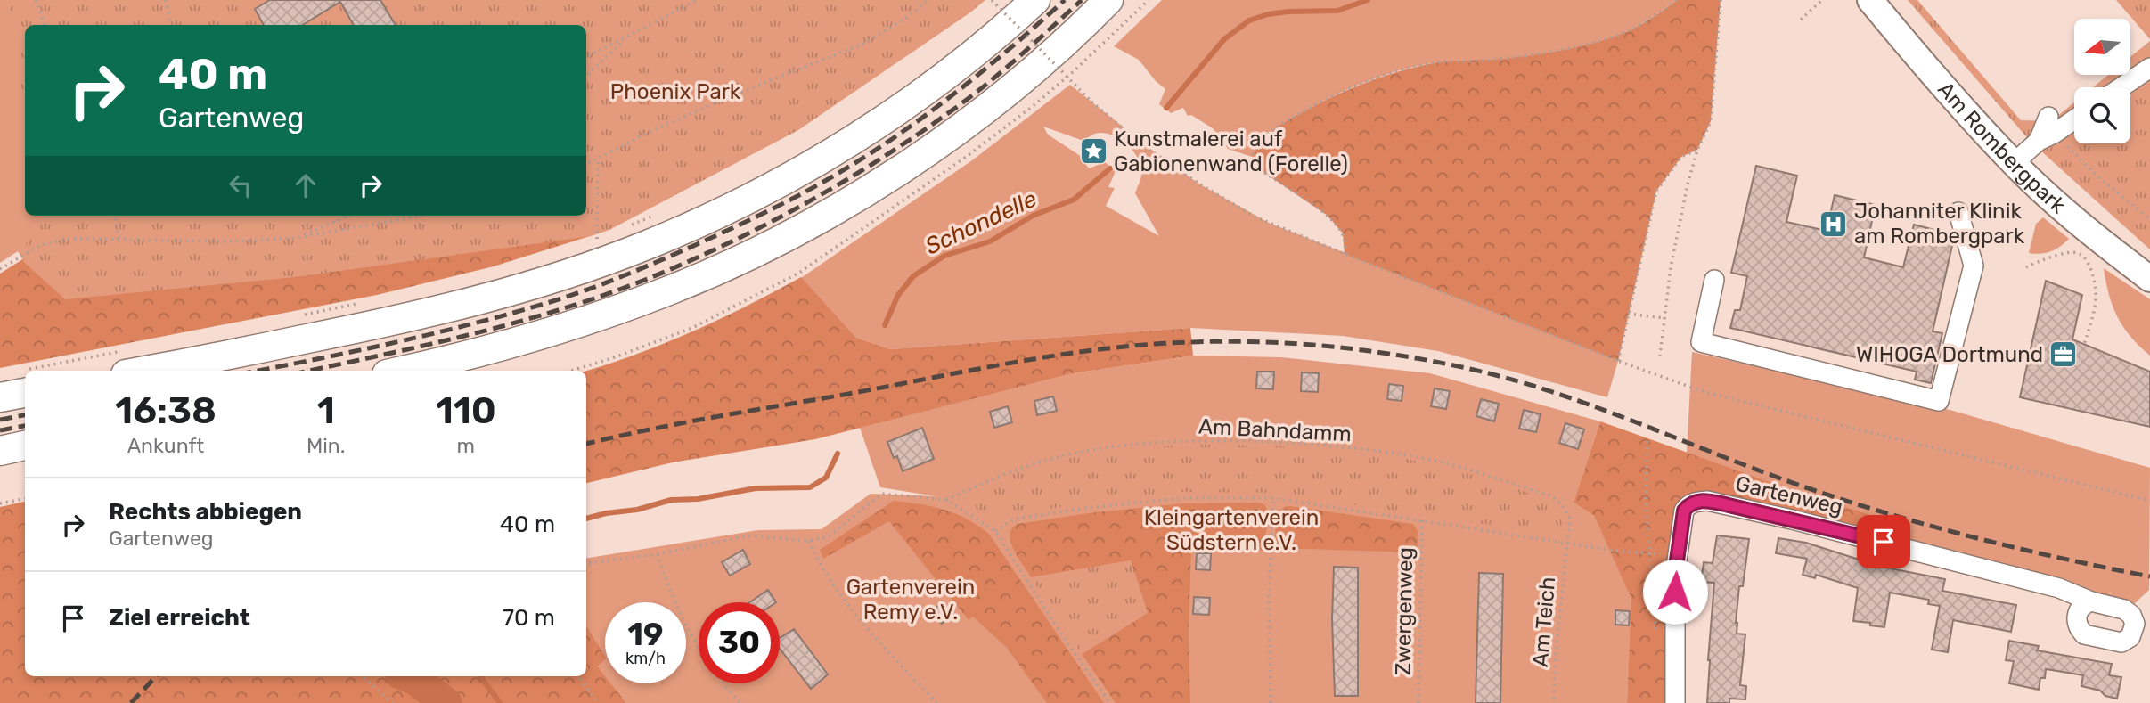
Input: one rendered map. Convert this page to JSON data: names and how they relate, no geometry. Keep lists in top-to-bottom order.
{
  "streets": {
    "main road": ["Am Rombergpark"],
    "street": ["Gartenweg"],
    "path": ["Am Bahndamm", "Zwergenweg", "Am Teich"]
  },
  "crossings": [
    ["Am Bahndamm", "Am Teich"]
  ],
  "water": ["Schondelle"],
  "parks": ["Phoenix Park", "Kleingartenverein Südstern e.V.", "Gartenverein Remy e.V."],
  "places": {
    "place": ["Kunstmalerei auf Gabionenwand (Forelle)"],
    "hospital": ["Johanniter Klinik am Rombergpark"],
    "office": ["WIHOGA Dortmund"]
  },
  "north": "left",
  "page": {
    "turn": ["40 m", "Gartenweg"],
    "eta": [
      "16:38",
      "Ankunft",
      "1",
      "Min.",
      "110",
      "m"
    ],
    "list": [
      {
        "name": "Rechts abbiegen",
        "note": "Gartenweg",
        "value": "40 m"
      },
      {
        "name": "Ziel erreicht",
        "value": "70 m"
      }
    ],
    "speed": "19 km/h",
    "limit": "30"
  }
}
